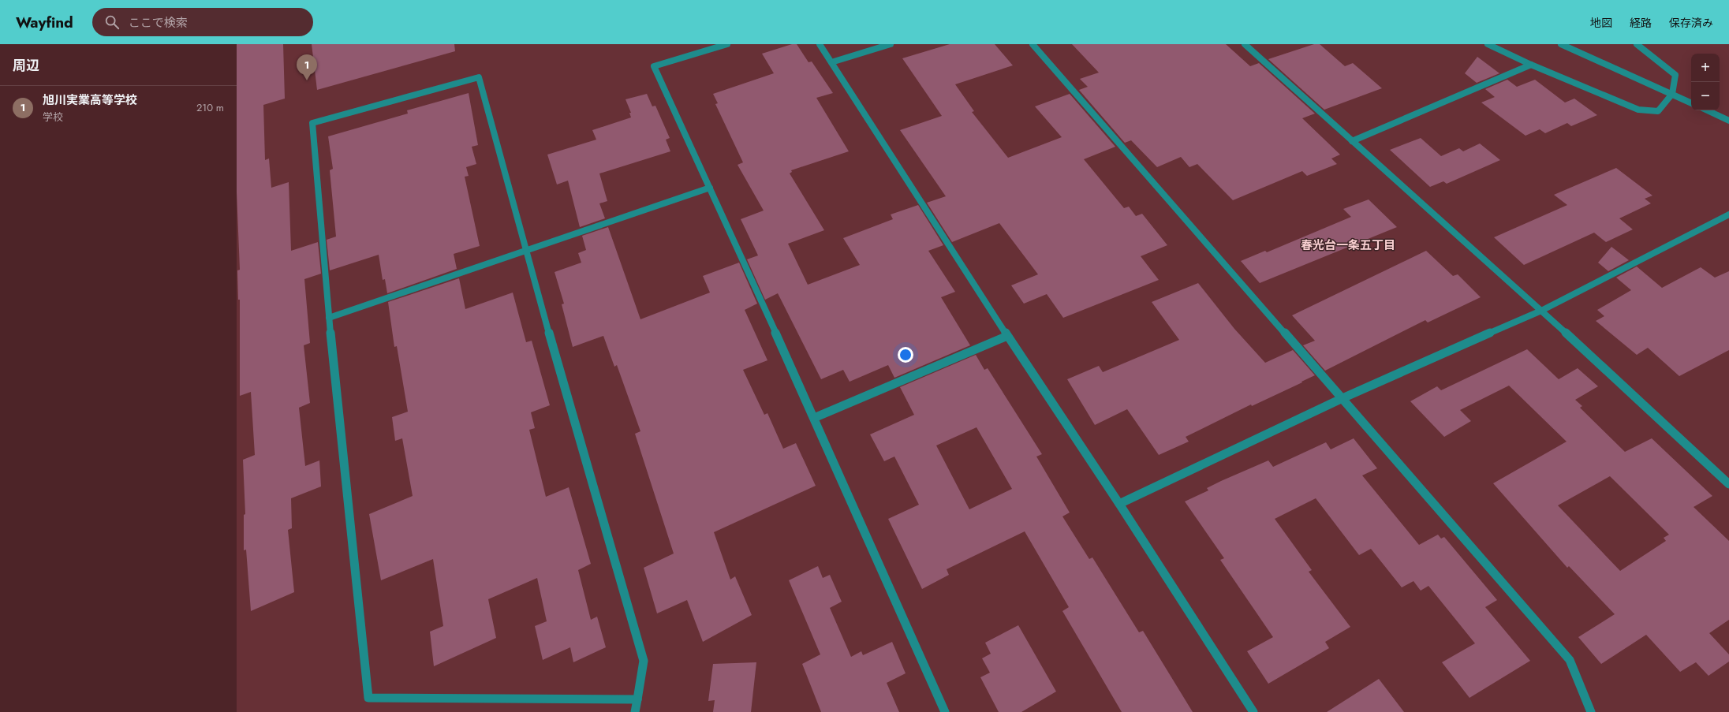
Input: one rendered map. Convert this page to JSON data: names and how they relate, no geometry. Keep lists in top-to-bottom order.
{
  "districts": ["春光台一条五丁目"],
  "page": {
    "header": "Wayfind",
    "search": "ここで検索",
    "nav": ["地図", "経路", "保存済み"],
    "heading": "周辺",
    "map_buttons": ["+", "−"],
    "pins": "1",
    "list": [
      {
        "mark": "1",
        "name": "旭川実業高等学校",
        "note": "学校",
        "value": "210 m"
      }
    ]
  }
}
